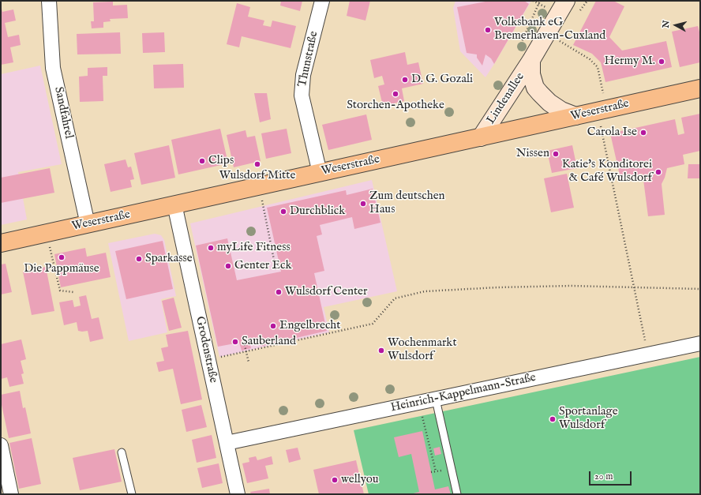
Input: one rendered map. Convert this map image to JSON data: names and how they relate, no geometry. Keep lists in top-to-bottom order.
{
  "streets": {
    "main road": ["Weserstraße"],
    "street": [
      "Thunstraße",
      "Lindenallee",
      "Sandfahrel",
      "Grodenstraße",
      "Heinrich-Kappelmann-Straße"
    ]
  },
  "crossings": [
    ["Thunstraße", "Weserstraße"],
    ["Lindenallee", "Weserstraße"],
    ["Weserstraße", "Sandfahrel"],
    ["Weserstraße", "Grodenstraße"],
    ["Grodenstraße", "Heinrich-Kappelmann-Straße"]
  ],
  "places": [
    "Volksbank eG Bremerhaven-Cuxland",
    "Hermy M.",
    "D. G. Gozali",
    "Storchen-Apotheke",
    "Carola Ise",
    "Nissen",
    "Clips",
    "Wulsdorf Mitte",
    "Katie's Konditorei & Café Wulsdorf",
    "Zum deutschen Haus",
    "Durchblick",
    "myLife Fitness",
    "Die Pappmäuse",
    "Sparkasse",
    "Genter Eck",
    "Wulsdorf Center",
    "Engelbrecht",
    "Sauberland",
    "Wochenmarkt Wulsdorf",
    "Sportanlage Wulsdorf",
    "wellyou"
  ],
  "scale_bar": "20 m",
  "north": "left"
}
